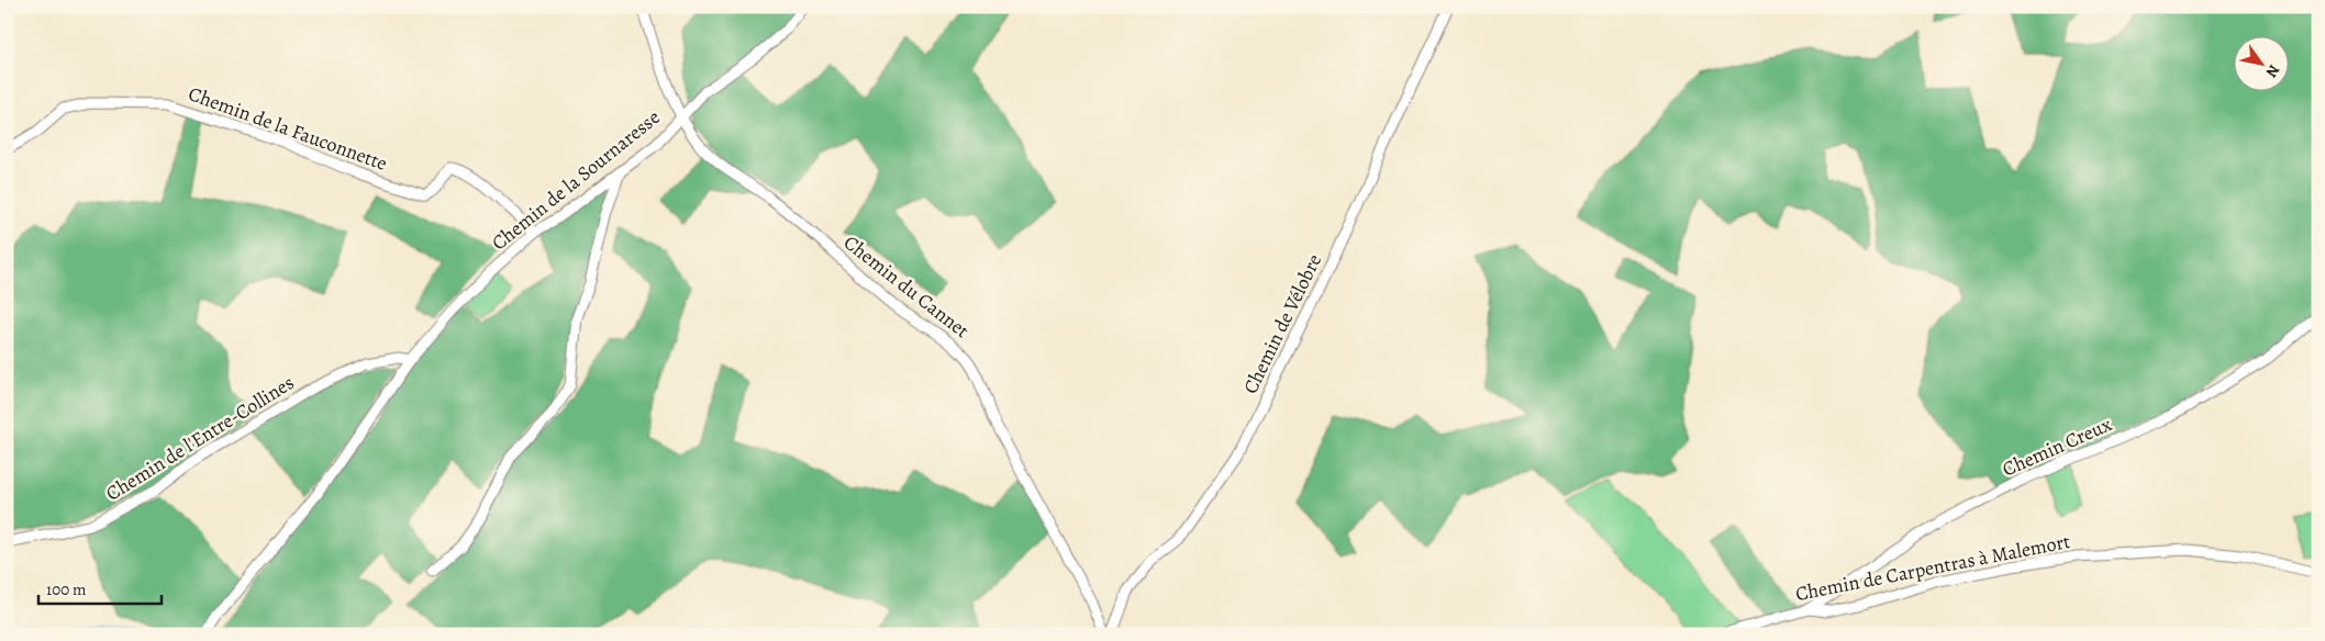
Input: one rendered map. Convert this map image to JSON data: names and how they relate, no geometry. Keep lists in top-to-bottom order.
{
  "streets": {
    "street": [
      "Chemin de la Fauconnette",
      "Chemin de la Sournaresse",
      "Chemin du Cannet",
      "Chemin de Vélobre",
      "Chemin de l'Entre-Collines",
      "Chemin Creux",
      "Chemin de Carpentras à Malemort"
    ]
  },
  "crossings": [
    ["Chemin de la Fauconnette", "Chemin de la Sournaresse"],
    ["Chemin de la Sournaresse", "Chemin du Cannet"],
    ["Chemin de la Sournaresse", "Chemin de l'Entre-Collines"],
    ["Chemin Creux", "Chemin de Carpentras à Malemort"]
  ],
  "scale_bar": "100 m",
  "north": "bottom right"
}
